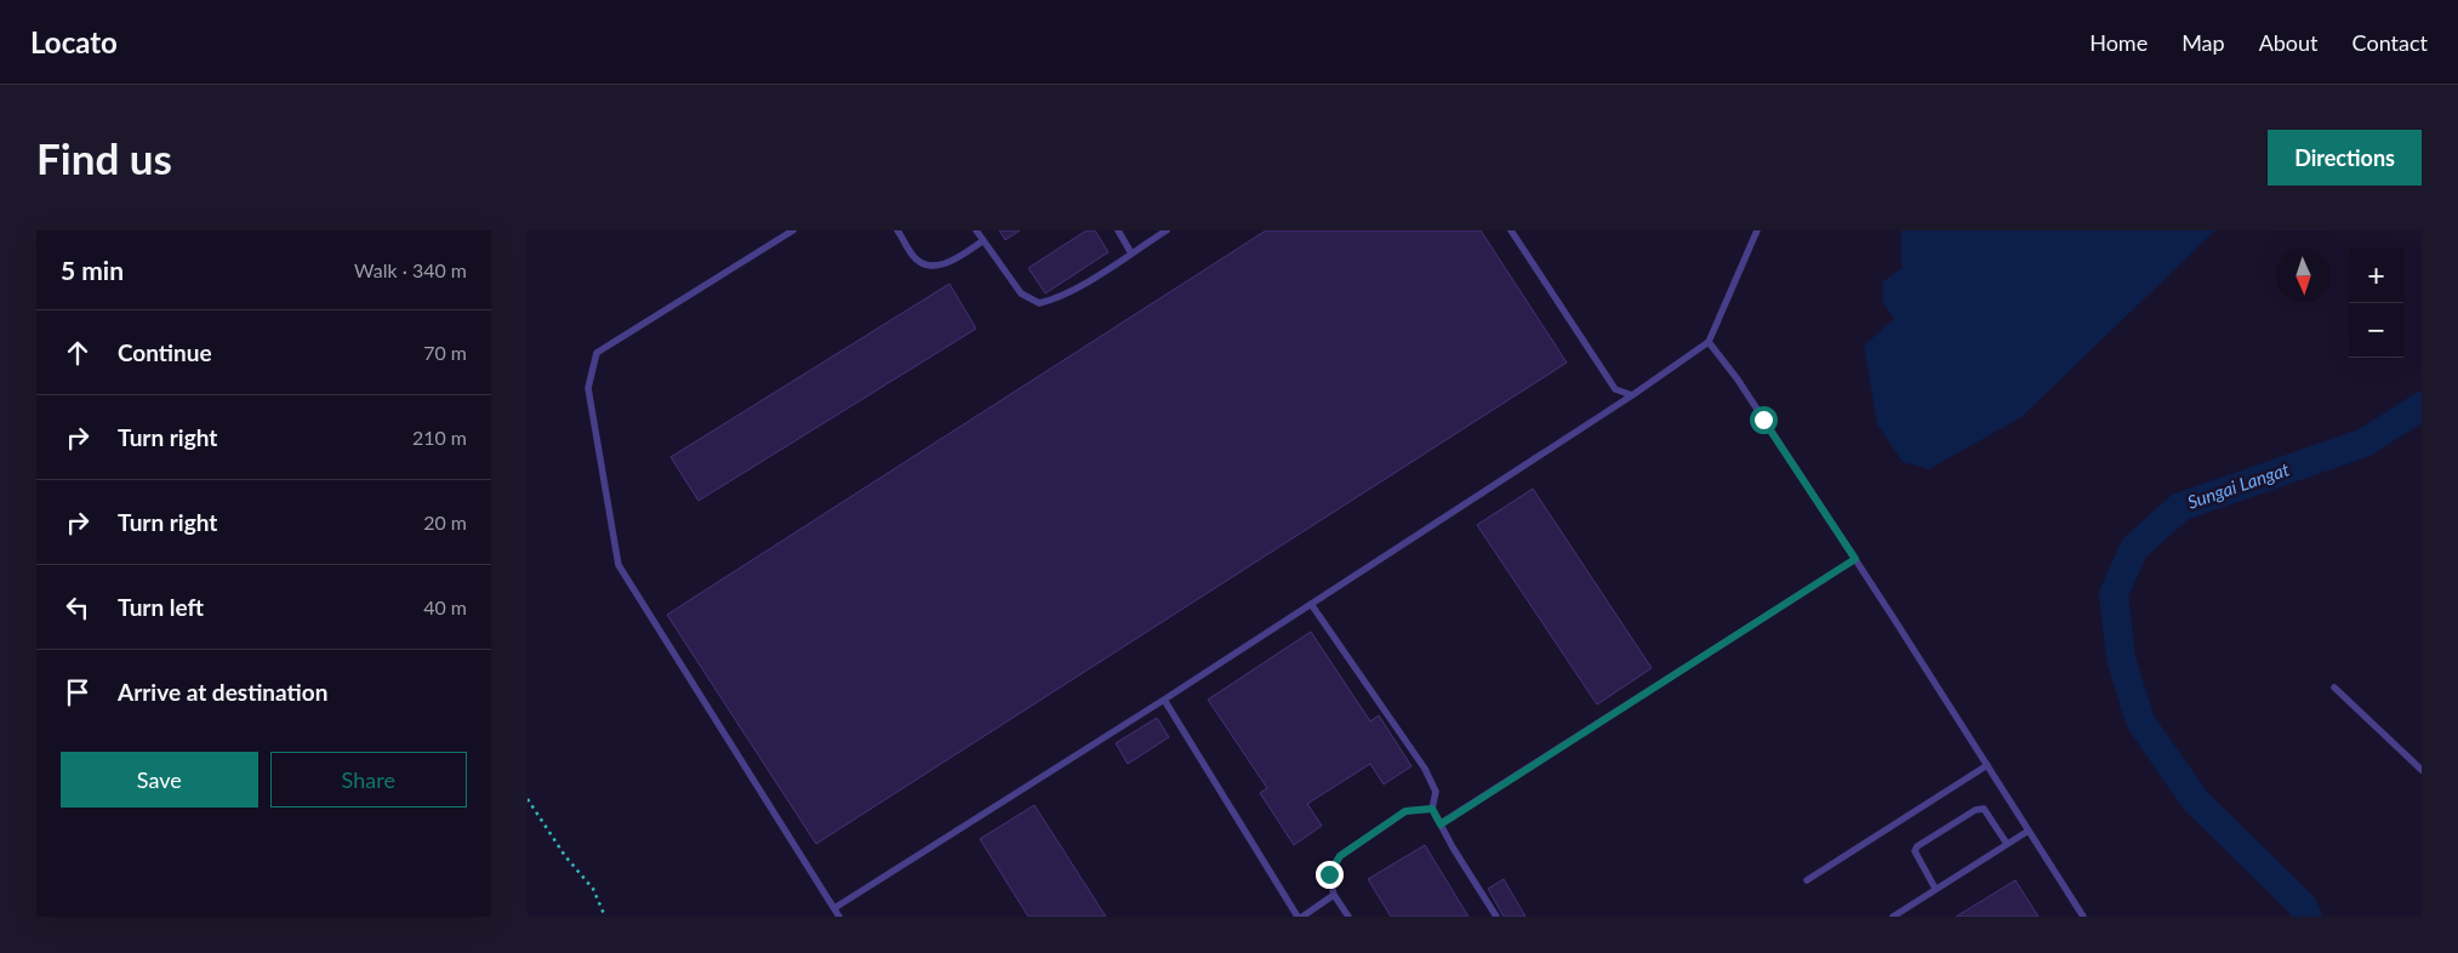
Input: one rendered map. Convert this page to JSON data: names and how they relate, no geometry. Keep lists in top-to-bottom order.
{
  "water": ["Sungai Langat"],
  "north": "bottom",
  "page": {
    "header": "Locato",
    "nav": [
      "Home",
      "Map",
      "About",
      "Contact"
    ],
    "buttons": [
      "Directions",
      ["Save", "Share"]
    ],
    "title": "Find us",
    "heading": ["5 min", "Walk · 340 m"],
    "map_buttons": ["+", "−"],
    "list": [
      ["Continue", "70 m"],
      ["Turn right", "210 m"],
      ["Turn right", "20 m"],
      ["Turn left", "40 m"],
      "Arrive at destination"
    ]
  }
}
